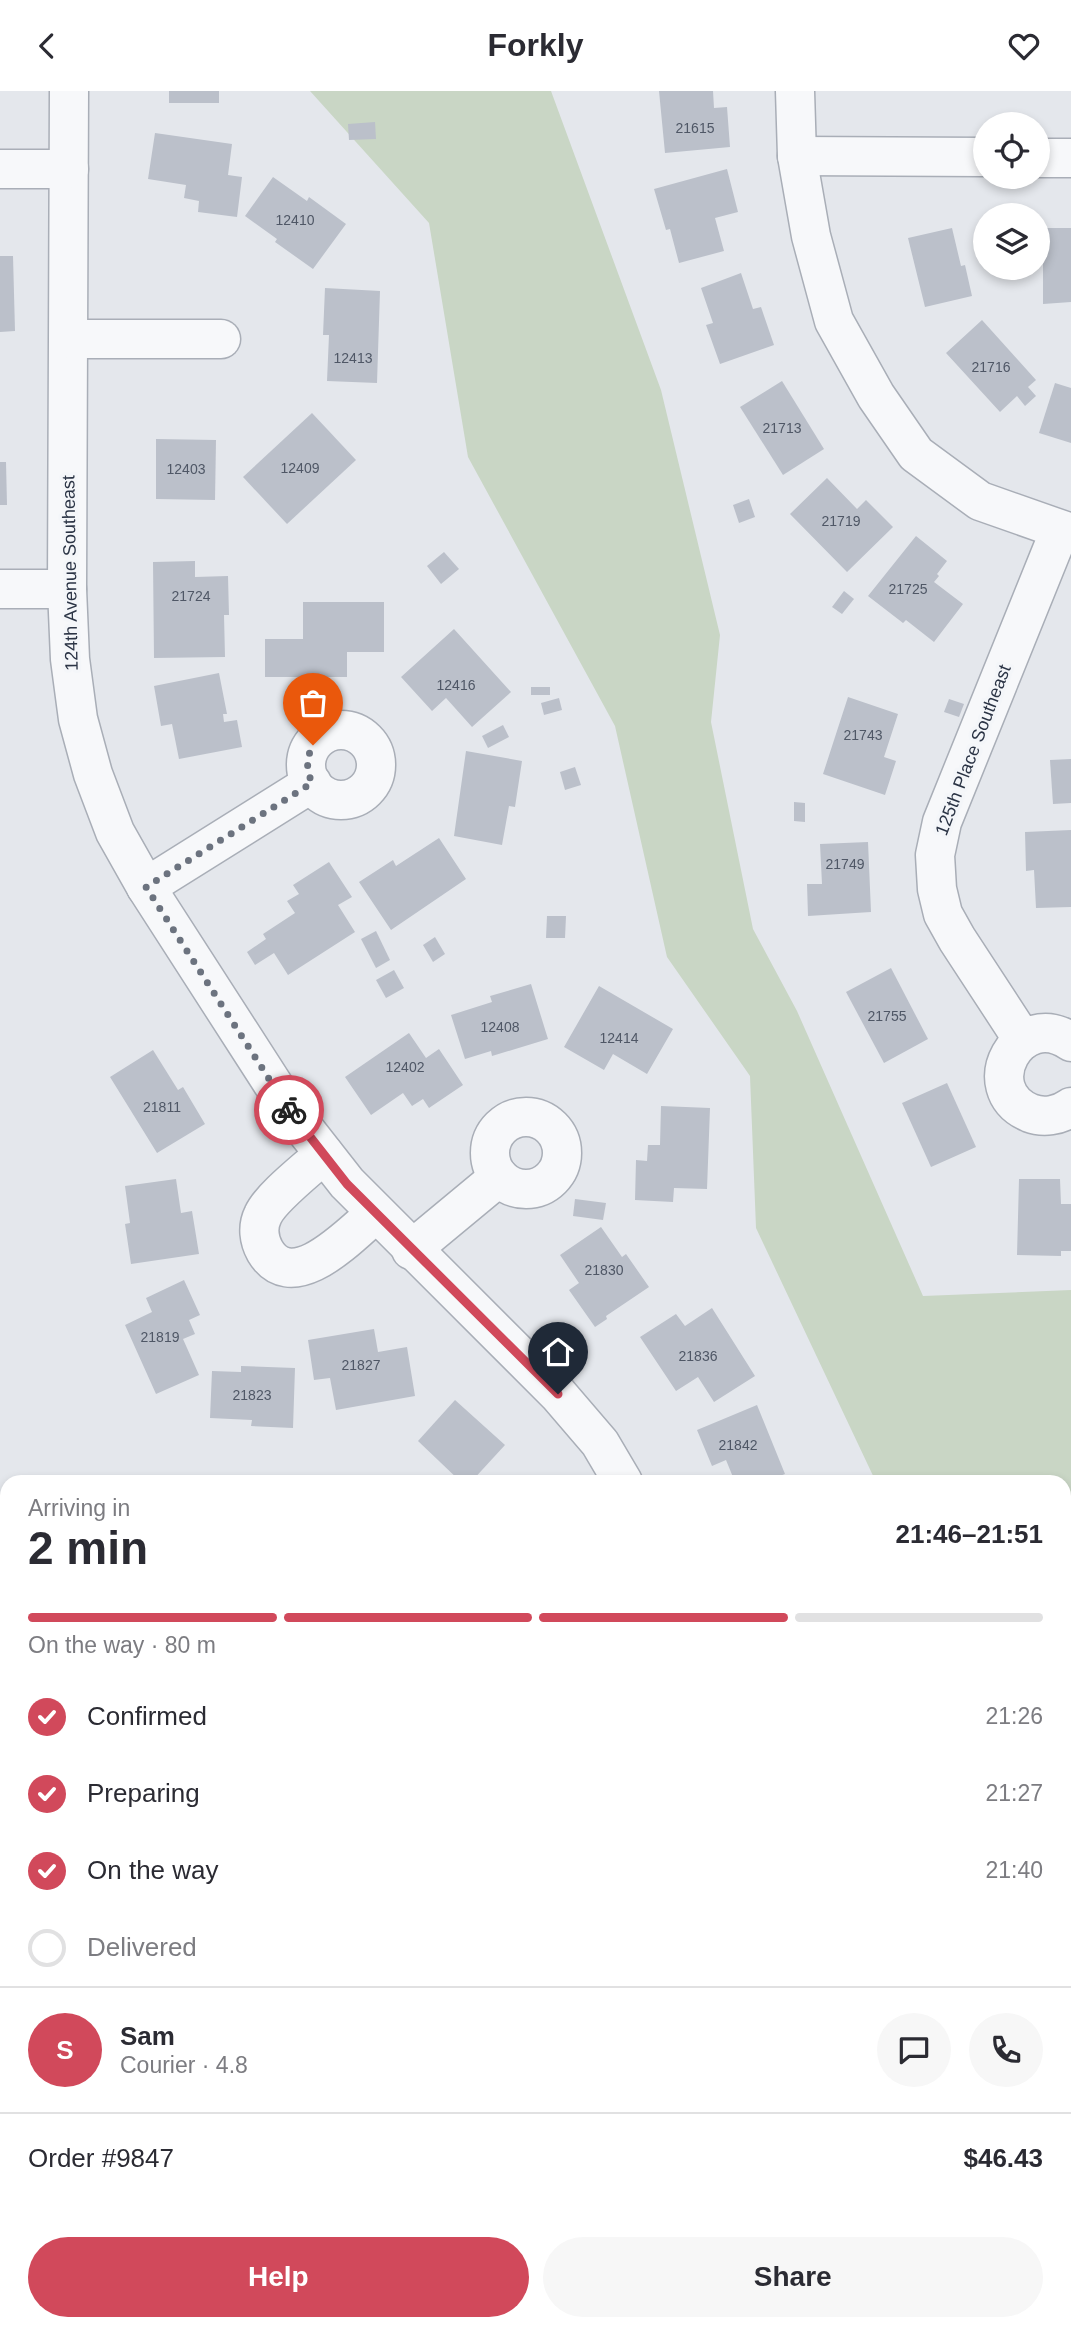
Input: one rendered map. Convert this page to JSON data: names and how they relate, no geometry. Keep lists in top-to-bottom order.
{
  "streets": {
    "street": ["124th Avenue Southeast", "125th Place Southeast"]
  },
  "house_numbers": [
    "21615",
    "12410",
    "12413",
    "21716",
    "21713",
    "12409",
    "12403",
    "21719",
    "21725",
    "21724",
    "12416",
    "21743",
    "21749",
    "21755",
    "12408",
    "12414",
    "12402",
    "21811",
    "21830",
    "21819",
    "21836",
    "21827",
    "21823",
    "21842"
  ],
  "page": {
    "header": "Forkly",
    "heading": ["2 min", "Arriving in", "21:46–21:51"],
    "panel": [
      "Sam",
      "Courier · 4.8",
      "Order #9847",
      "$46.43"
    ],
    "bar": "On the way · 80 m",
    "list": [
      ["Confirmed", "21:26"],
      ["Preparing", "21:27"],
      ["On the way", "21:40"],
      "Delivered"
    ],
    "round": "S",
    "buttons": ["Help", "Share"]
  }
}
